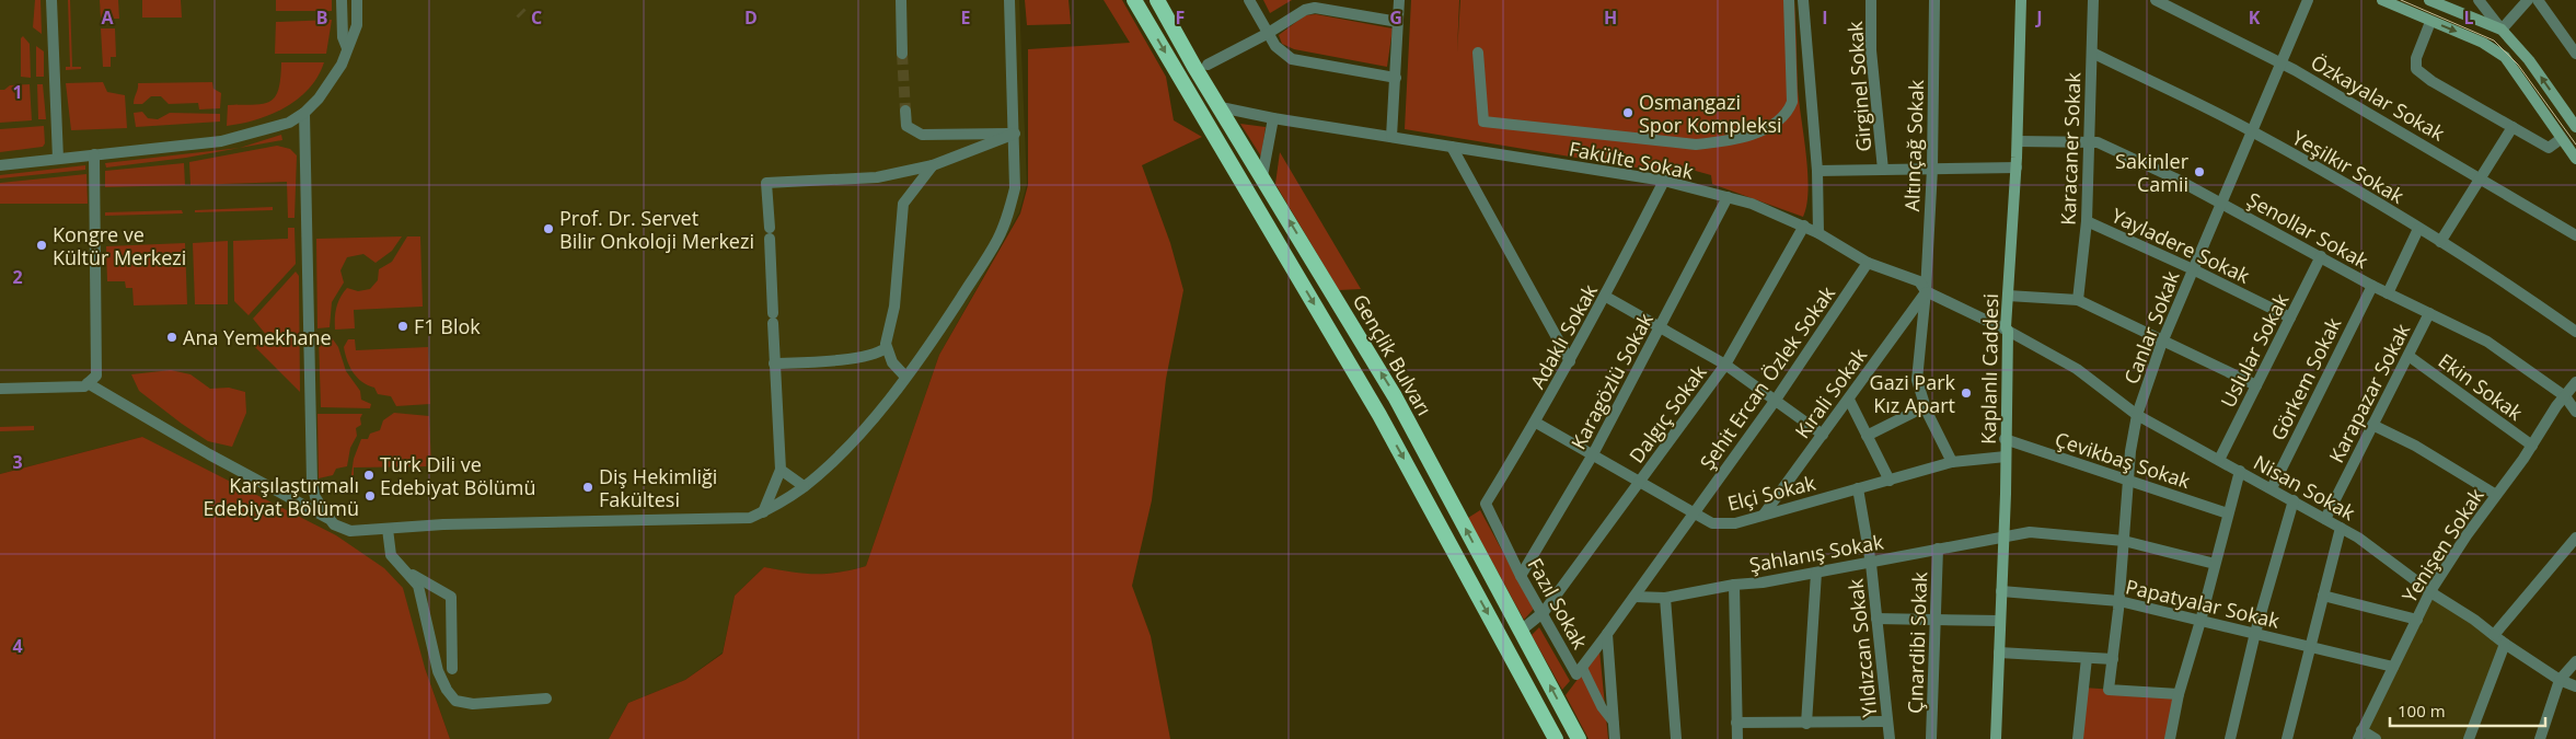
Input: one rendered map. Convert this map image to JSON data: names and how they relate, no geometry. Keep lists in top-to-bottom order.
{
  "streets": {
    "highway": ["Gençlik Bulvarı"],
    "main road": ["Kaplanlı Caddesi"],
    "street": [
      "Girginel Sokak",
      "Özkayalar Sokak",
      "Altınçağ Sokak",
      "Karacaner Sokak",
      "Fakülte Sokak",
      "Yeşilkır Sokak",
      "Şenollar Sokak",
      "Yayladere Sokak",
      "Canlar Sokak",
      "Adaklı Sokak",
      "Uslular Sokak",
      "Şehit Ercan Özlek Sokak",
      "Görkem Sokak",
      "Karagözlü Sokak",
      "Ekin Sokak",
      "Kırali Sokak",
      "Karapazar Sokak",
      "Dalgıç Sokak",
      "Çevikbaş Sokak",
      "Nisan Sokak",
      "Elçi Sokak",
      "Yenişen Sokak",
      "Şahlanış Sokak",
      "Fazıl Sokak",
      "Papatyalar Sokak",
      "Çınardibi Sokak",
      "Yıldızcan Sokak"
    ]
  },
  "crossings": [
    ["Özkayalar Sokak", "Canlar Sokak"],
    ["Altınçağ Sokak", "Fakülte Sokak"],
    ["Altınçağ Sokak", "Kırali Sokak"],
    ["Altınçağ Sokak", "Elçi Sokak"],
    ["Karacaner Sokak", "Yeşilkır Sokak"],
    ["Karacaner Sokak", "Şenollar Sokak"],
    ["Karacaner Sokak", "Yayladere Sokak"],
    ["Fakülte Sokak", "Adaklı Sokak"],
    ["Fakülte Sokak", "Gençlik Bulvarı"],
    ["Fakülte Sokak", "Kaplanlı Caddesi"],
    ["Fakülte Sokak", "Şehit Ercan Özlek Sokak"],
    ["Fakülte Sokak", "Karagözlü Sokak"],
    ["Fakülte Sokak", "Kırali Sokak"],
    ["Fakülte Sokak", "Dalgıç Sokak"],
    ["Fakülte Sokak", "Nisan Sokak"],
    ["Yeşilkır Sokak", "Canlar Sokak"],
    ["Şenollar Sokak", "Canlar Sokak"],
    ["Şenollar Sokak", "Uslular Sokak"],
    ["Şenollar Sokak", "Kaplanlı Caddesi"],
    ["Şenollar Sokak", "Görkem Sokak"],
    ["Şenollar Sokak", "Karapazar Sokak"],
    ["Şenollar Sokak", "Yenişen Sokak"],
    ["Yayladere Sokak", "Canlar Sokak"],
    ["Yayladere Sokak", "Uslular Sokak"],
    ["Canlar Sokak", "Çevikbaş Sokak"],
    ["Canlar Sokak", "Nisan Sokak"],
    ["Canlar Sokak", "Şahlanış Sokak"],
    ["Canlar Sokak", "Papatyalar Sokak"],
    ["Adaklı Sokak", "Elçi Sokak"],
    ["Adaklı Sokak", "Fazıl Sokak"],
    ["Uslular Sokak", "Nisan Sokak"],
    ["Gençlik Bulvarı", "Dalgıç Sokak"],
    ["Kaplanlı Caddesi", "Çevikbaş Sokak"],
    ["Kaplanlı Caddesi", "Nisan Sokak"],
    ["Kaplanlı Caddesi", "Elçi Sokak"],
    ["Kaplanlı Caddesi", "Şahlanış Sokak"],
    ["Kaplanlı Caddesi", "Papatyalar Sokak"],
    ["Şehit Ercan Özlek Sokak", "Elçi Sokak"],
    ["Görkem Sokak", "Nisan Sokak"],
    ["Karagözlü Sokak", "Elçi Sokak"],
    ["Karagözlü Sokak", "Fazıl Sokak"],
    ["Ekin Sokak", "Karapazar Sokak"],
    ["Ekin Sokak", "Yenişen Sokak"],
    ["Kırali Sokak", "Elçi Sokak"],
    ["Karapazar Sokak", "Nisan Sokak"],
    ["Dalgıç Sokak", "Elçi Sokak"],
    ["Dalgıç Sokak", "Fazıl Sokak"],
    ["Nisan Sokak", "Yenişen Sokak"],
    ["Elçi Sokak", "Yıldızcan Sokak"],
    ["Yenişen Sokak", "Papatyalar Sokak"],
    ["Şahlanış Sokak", "Fazıl Sokak"],
    ["Şahlanış Sokak", "Çınardibi Sokak"],
    ["Şahlanış Sokak", "Yıldızcan Sokak"]
  ],
  "places": [
    "Osmangazi Spor Kompleksi",
    "Sakinler Camii",
    "Prof. Dr. Servet Bilir Onkoloji Merkezi",
    "Kongre ve Kültür Merkezi",
    "F1 Blok",
    "Ana Yemekhane",
    "Gazi Park Kız Apart",
    "Türk Dili ve Edebiyat Bölümü",
    "Diş Hekimliği Fakültesi",
    "Karşılaştırmalı Edebiyat Bölümü"
  ],
  "scale_bar": "100 m",
  "grid": {
    "columns": [
      "A",
      "B",
      "C",
      "D",
      "E",
      "F",
      "G",
      "H",
      "I",
      "J",
      "K",
      "L"
    ],
    "rows": [
      "1",
      "2",
      "3",
      "4"
    ]
  }
}
